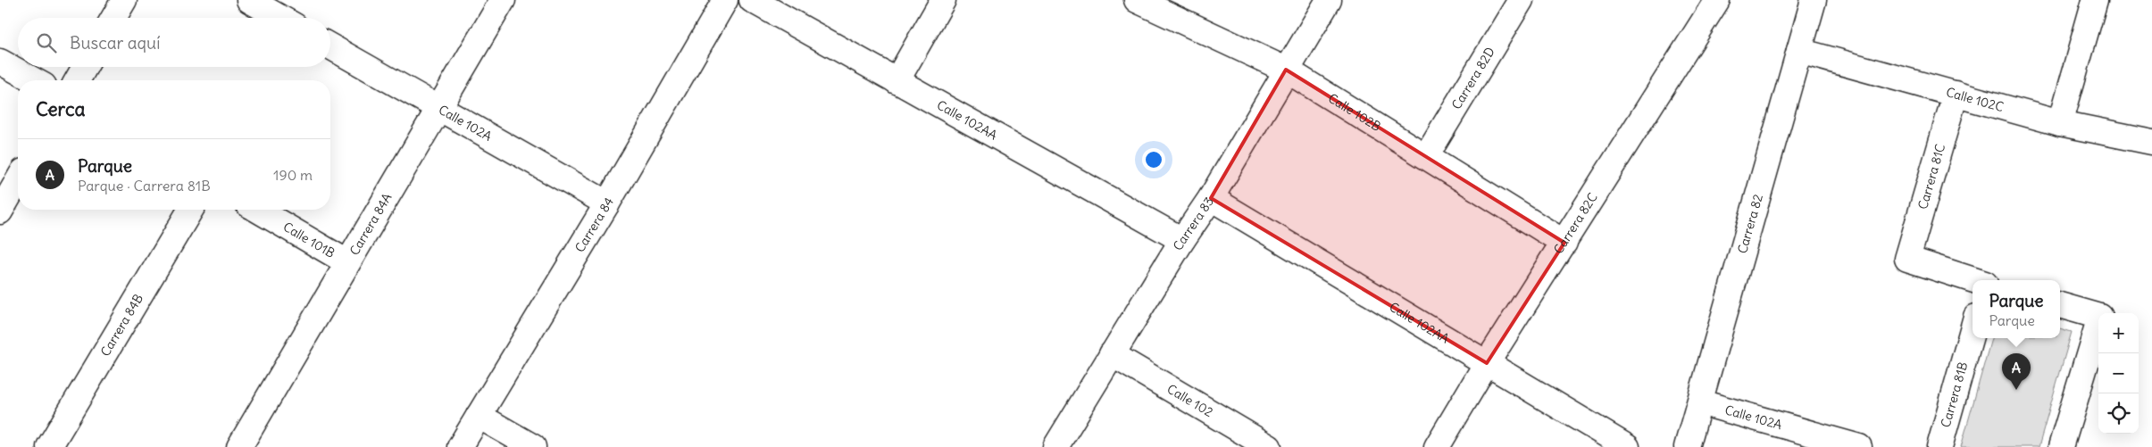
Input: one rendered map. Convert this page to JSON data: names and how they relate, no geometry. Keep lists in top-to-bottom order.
{
  "streets": {
    "street": [
      "Carrera 82D",
      "Calle 102C",
      "Calle 102B",
      "Calle 102AA",
      "Calle 102A",
      "Carrera 81C",
      "Carrera 84A",
      "Carrera 82C",
      "Carrera 83",
      "Carrera 82",
      "Carrera 84",
      "Calle 101B",
      "Carrera 84B",
      "Carrera 81B",
      "Calle 102"
    ]
  },
  "crossings": [
    ["Carrera 82D", "Calle 102B"],
    ["Calle 102C", "Carrera 81C"],
    ["Calle 102C", "Carrera 82"],
    ["Calle 102B", "Carrera 82C"],
    ["Calle 102B", "Carrera 83"],
    ["Calle 102AA", "Carrera 82C"],
    ["Calle 102AA", "Carrera 83"],
    ["Calle 102A", "Carrera 84A"],
    ["Calle 102A", "Carrera 82"],
    ["Calle 102A", "Carrera 84"],
    ["Carrera 84A", "Calle 101B"],
    ["Carrera 83", "Calle 102"]
  ],
  "page": {
    "search": "Buscar aquí",
    "heading": "Cerca",
    "list": [
      {
        "mark": "A",
        "name": "Parque",
        "note": "Parque · Carrera 81B",
        "value": "190 m"
      }
    ],
    "popup": ["Parque", "Parque"],
    "map_buttons": ["+", "−"],
    "pins": "A"
  }
}
